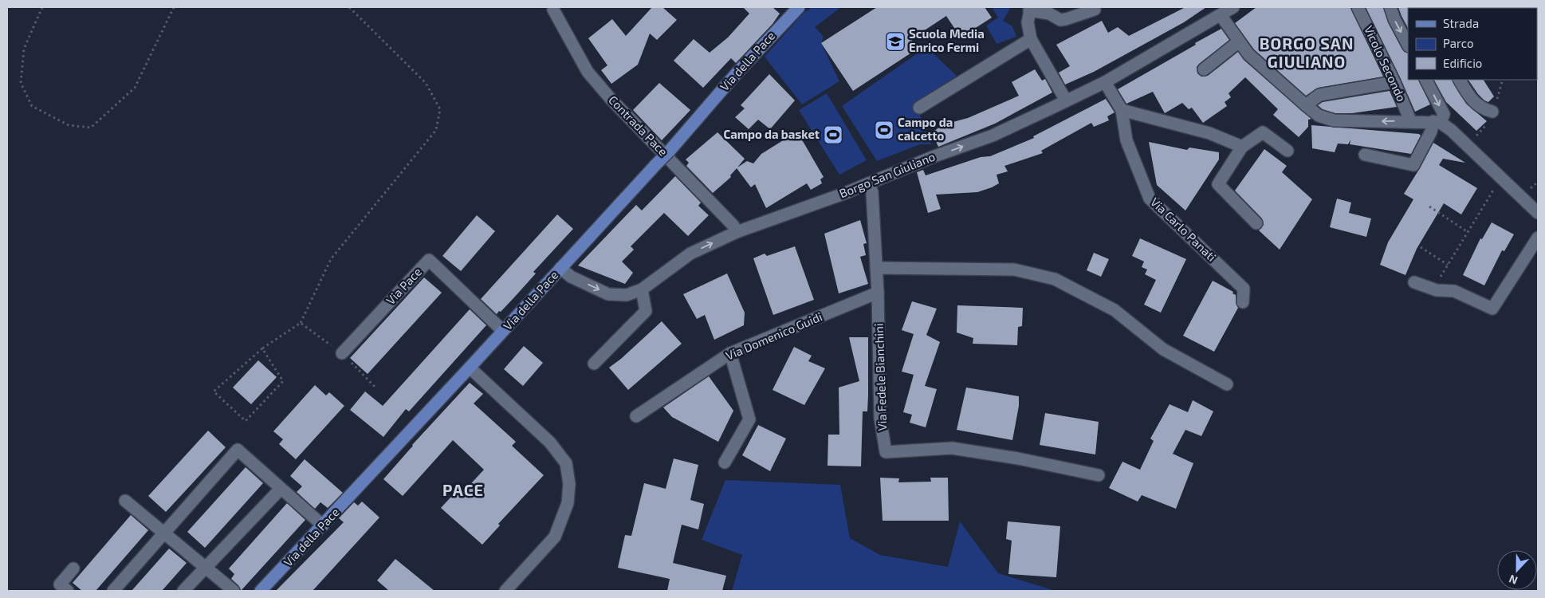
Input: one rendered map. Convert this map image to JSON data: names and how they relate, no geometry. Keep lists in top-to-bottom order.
{
  "streets": {
    "main road": ["Via della Pace"],
    "street": [
      "Vicolo Secondo",
      "Contrada Pace",
      "Borgo San Giuliano",
      "Via Carlo Panati",
      "Via Pace",
      "Via Domenico Guidi",
      "Via Fedele Bianchini"
    ]
  },
  "crossings": [
    ["Via della Pace", "Borgo San Giuliano"],
    ["Via della Pace", "Via Pace"],
    ["Contrada Pace", "Borgo San Giuliano"],
    ["Borgo San Giuliano", "Via Carlo Panati"],
    ["Borgo San Giuliano", "Via Fedele Bianchini"],
    ["Via Domenico Guidi", "Via Fedele Bianchini"]
  ],
  "districts": ["BORGO SAN GIULIANO", "PACE"],
  "places": {
    "school or university": ["Scuola Media Enrico Fermi"],
    "sports": ["Campo da calcetto", "Campo da basket"]
  },
  "legend": ["Strada", "Parco", "Edificio"],
  "north": "bottom"
}
